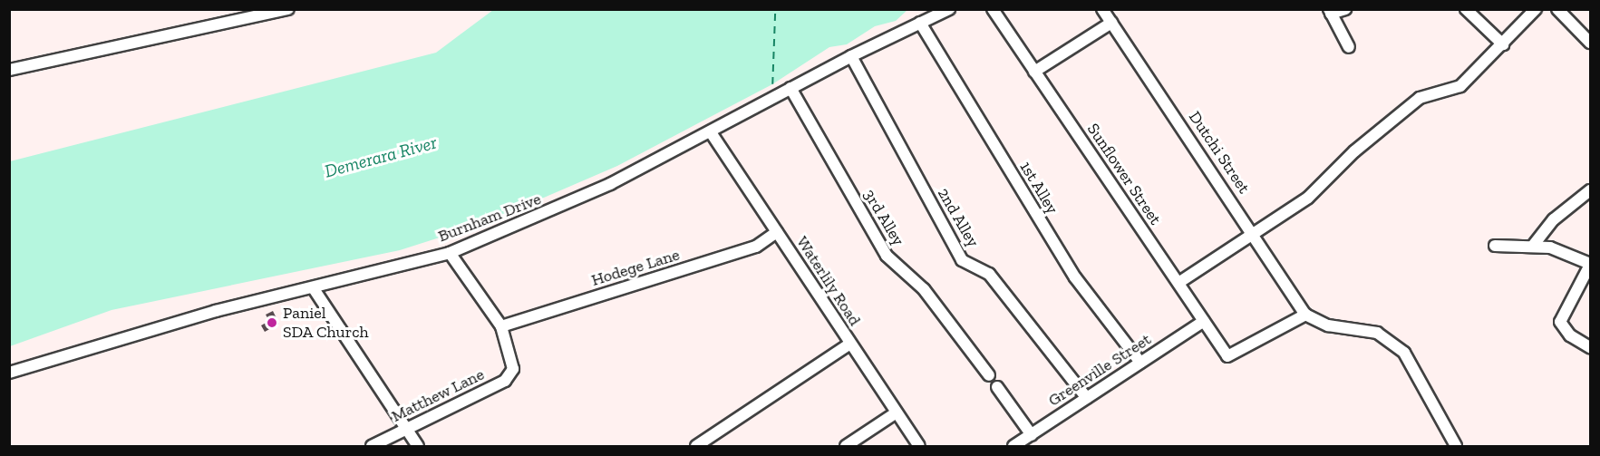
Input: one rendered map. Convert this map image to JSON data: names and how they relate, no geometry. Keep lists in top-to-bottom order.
{
  "streets": {
    "street": [
      "Dutchi Street",
      "Sunflower Street",
      "1st Alley",
      "Burnham Drive",
      "3rd Alley",
      "2nd Alley",
      "Hodege Lane",
      "Waterlily Road",
      "Greenville Street",
      "Matthew Lane"
    ]
  },
  "crossings": [
    ["Dutchi Street", "Sunflower Street"],
    ["Sunflower Street", "Greenville Street"],
    ["1st Alley", "Burnham Drive"],
    ["1st Alley", "Greenville Street"],
    ["Burnham Drive", "3rd Alley"],
    ["Burnham Drive", "2nd Alley"],
    ["Burnham Drive", "Waterlily Road"],
    ["2nd Alley", "Greenville Street"],
    ["Hodege Lane", "Waterlily Road"],
    ["Hodege Lane", "Matthew Lane"]
  ],
  "water": ["Demerara River"],
  "places": ["Paniel SDA Church"]
}
